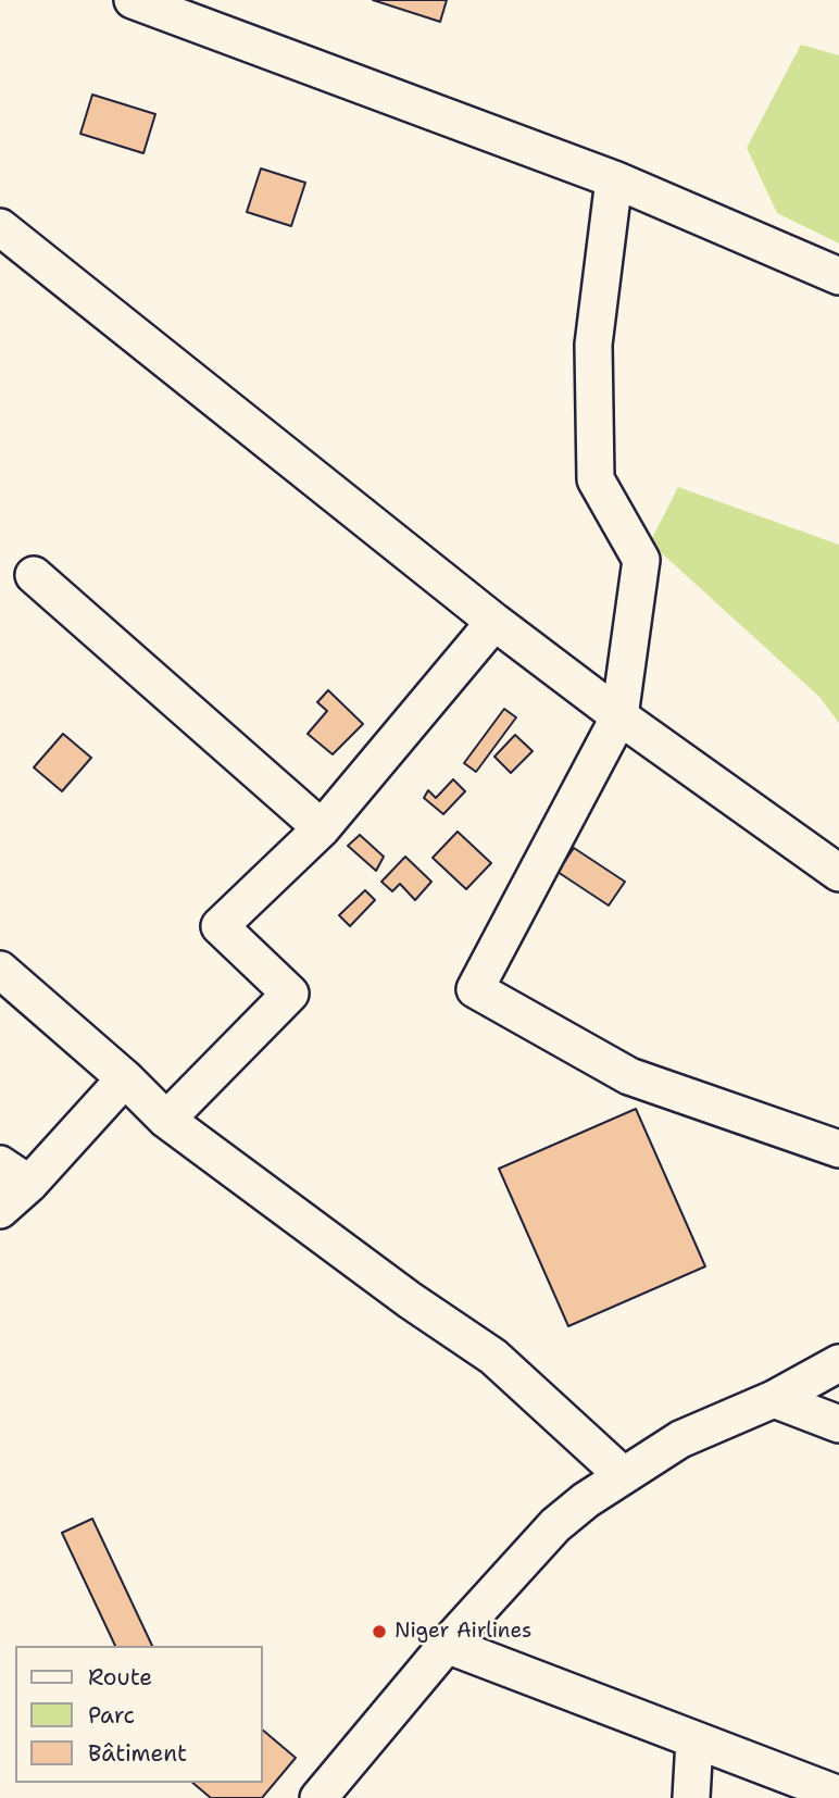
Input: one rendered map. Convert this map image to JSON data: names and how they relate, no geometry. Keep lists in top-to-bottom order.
{
  "places": ["Niger Airlines"],
  "legend": ["Route", "Parc", "Bâtiment"]
}
